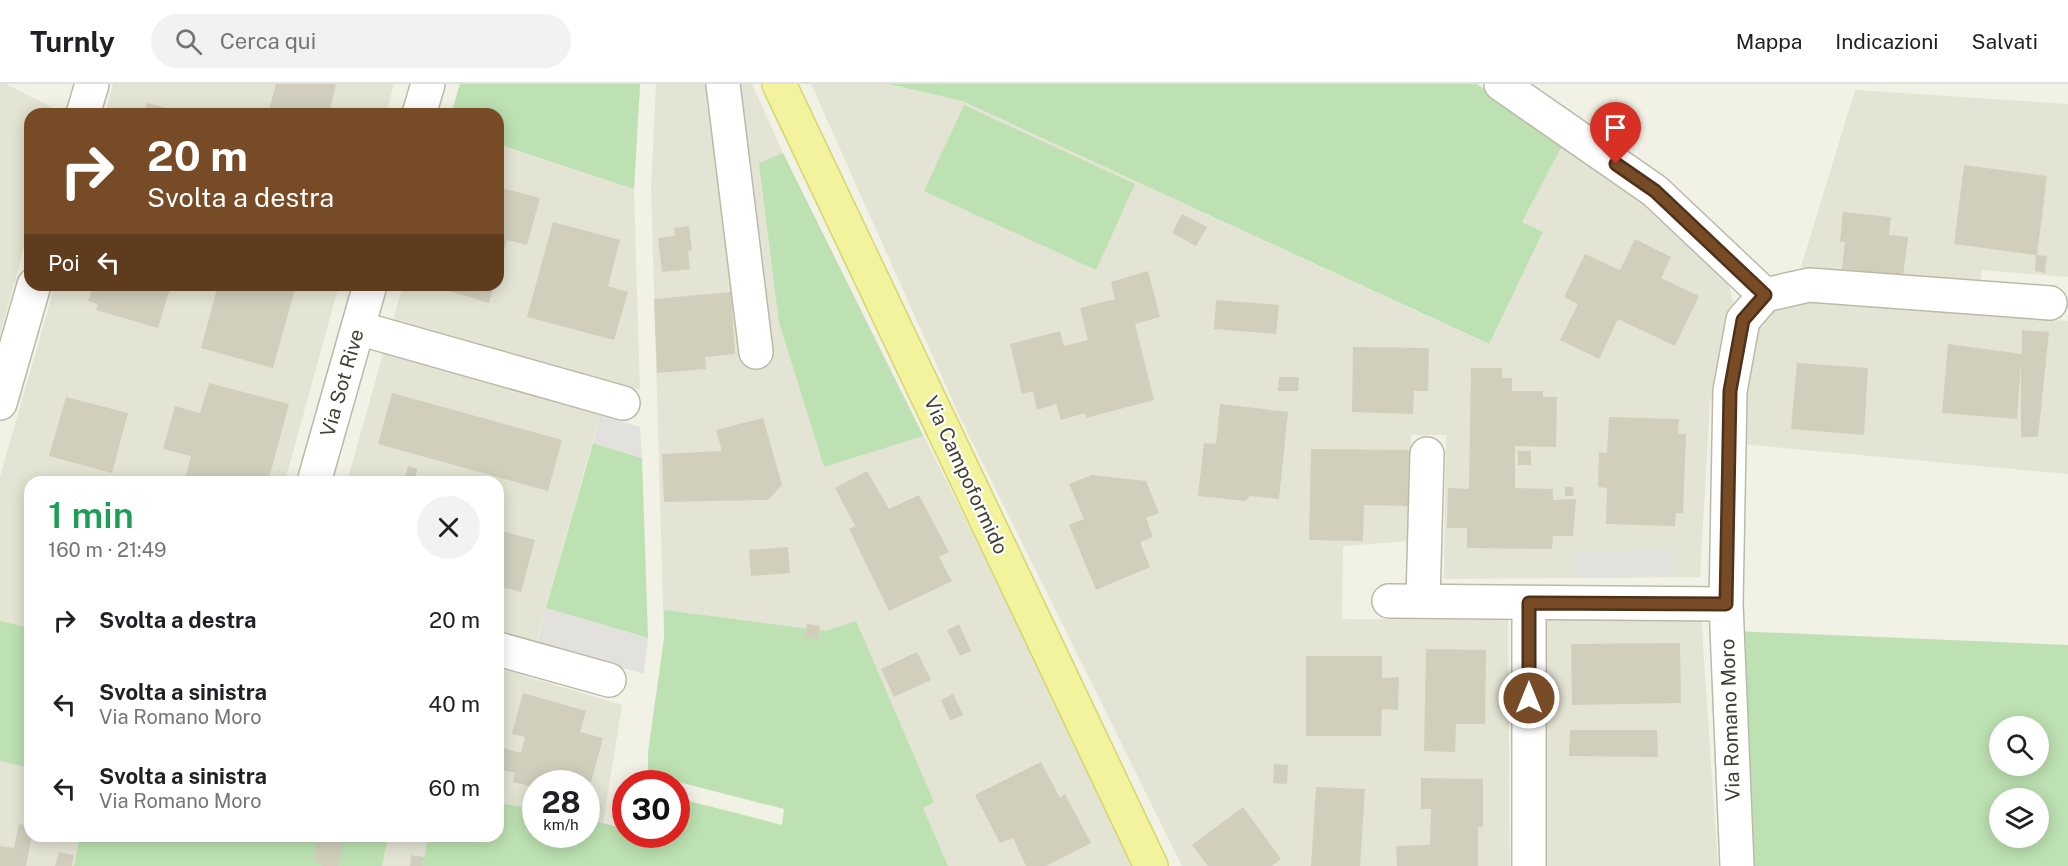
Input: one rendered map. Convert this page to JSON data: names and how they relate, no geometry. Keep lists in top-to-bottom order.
{
  "streets": {
    "main road": ["Via Campoformido"],
    "street": ["Via Sot Rive", "Via Romano Moro"]
  },
  "page": {
    "header": "Turnly",
    "search": "Cerca qui",
    "nav": ["Mappa", "Indicazioni", "Salvati"],
    "turn": ["20 m", "Svolta a destra"],
    "then": "Poi",
    "heading": ["1 min", "160 m · 21:49"],
    "list": [
      {
        "name": "Svolta a destra",
        "value": "20 m"
      },
      {
        "name": "Svolta a sinistra",
        "note": "Via Romano Moro",
        "value": "40 m"
      },
      {
        "name": "Svolta a sinistra",
        "note": "Via Romano Moro",
        "value": "60 m"
      }
    ],
    "speed": "28 km/h",
    "limit": "30"
  }
}
